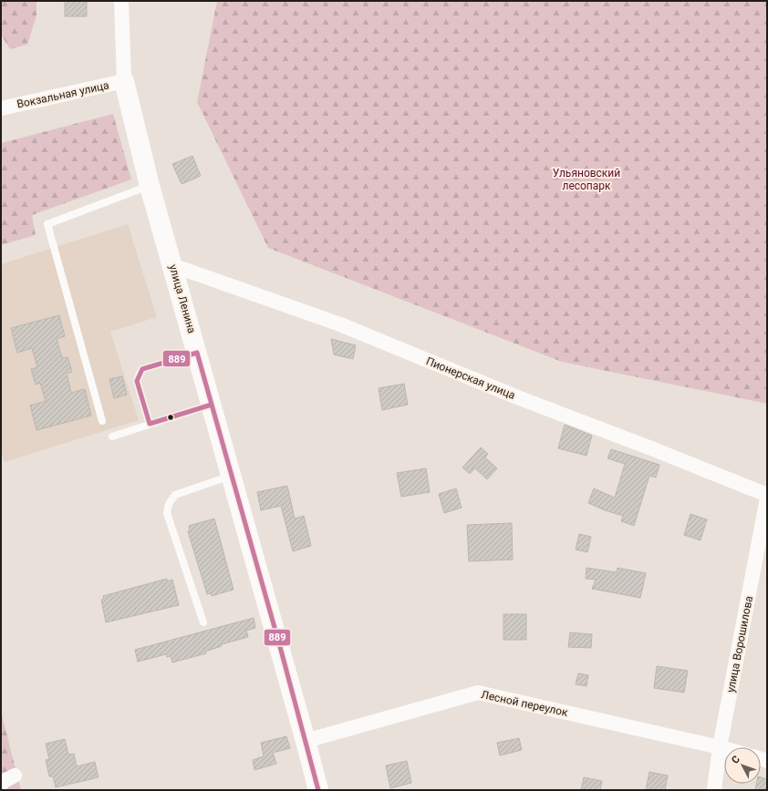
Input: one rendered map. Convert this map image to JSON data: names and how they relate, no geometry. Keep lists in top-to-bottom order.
{
  "streets": {
    "street": [
      "Вокзальная улица",
      "улица Ленина",
      "Пионерская улица",
      "улица Ворошилова",
      "Лесной переулок"
    ]
  },
  "crossings": [
    ["Вокзальная улица", "улица Ленина"],
    ["улица Ленина", "Пионерская улица"],
    ["улица Ленина", "Лесной переулок"],
    ["улица Ворошилова", "Лесной переулок"]
  ],
  "parks": ["Ульяновский лесопарк"],
  "lines": ["transit line 889"],
  "north": "top left"
}
